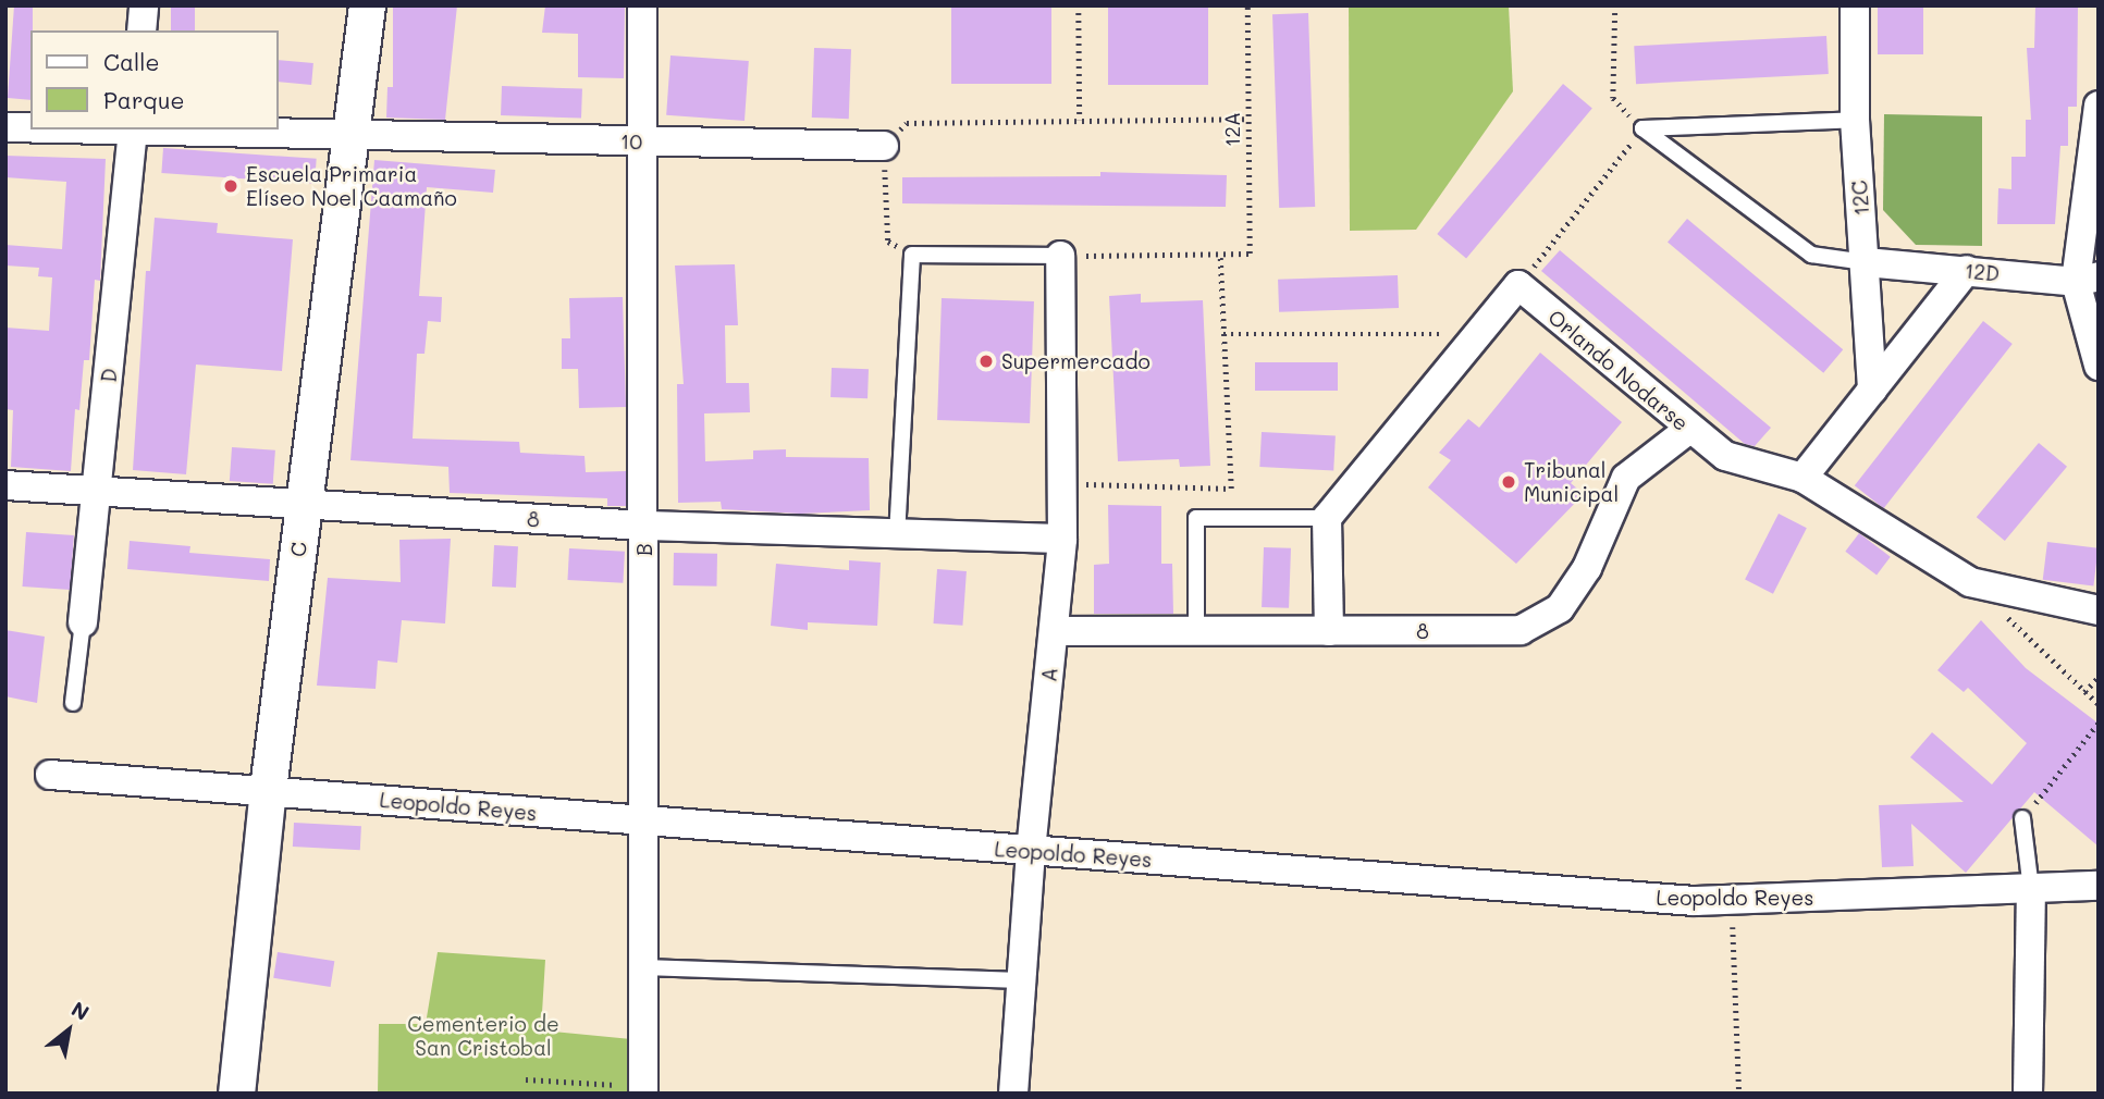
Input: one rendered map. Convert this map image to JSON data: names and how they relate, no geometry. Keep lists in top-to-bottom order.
{
  "streets": {
    "street": [
      "10",
      "12C",
      "12D",
      "Orlando Nodarse",
      "D",
      "8",
      "C",
      "B",
      "A",
      "Leopoldo Reyes"
    ],
    "path": ["12A"]
  },
  "crossings": [
    ["10", "D"],
    ["10", "C"],
    ["10", "B"],
    ["12C", "12D"],
    ["Orlando Nodarse", "8"],
    ["D", "8"],
    ["8", "C"],
    ["8", "B"],
    ["8", "A"],
    ["C", "Leopoldo Reyes"],
    ["B", "Leopoldo Reyes"],
    ["A", "Leopoldo Reyes"]
  ],
  "parks": ["Cementerio de San Cristobal"],
  "places": ["Escuela Primaria Elíseo Noel Caamaño", "Supermercado", "Tribunal Municipal"],
  "legend": ["Calle", "Parque"],
  "north": "top right"
}
